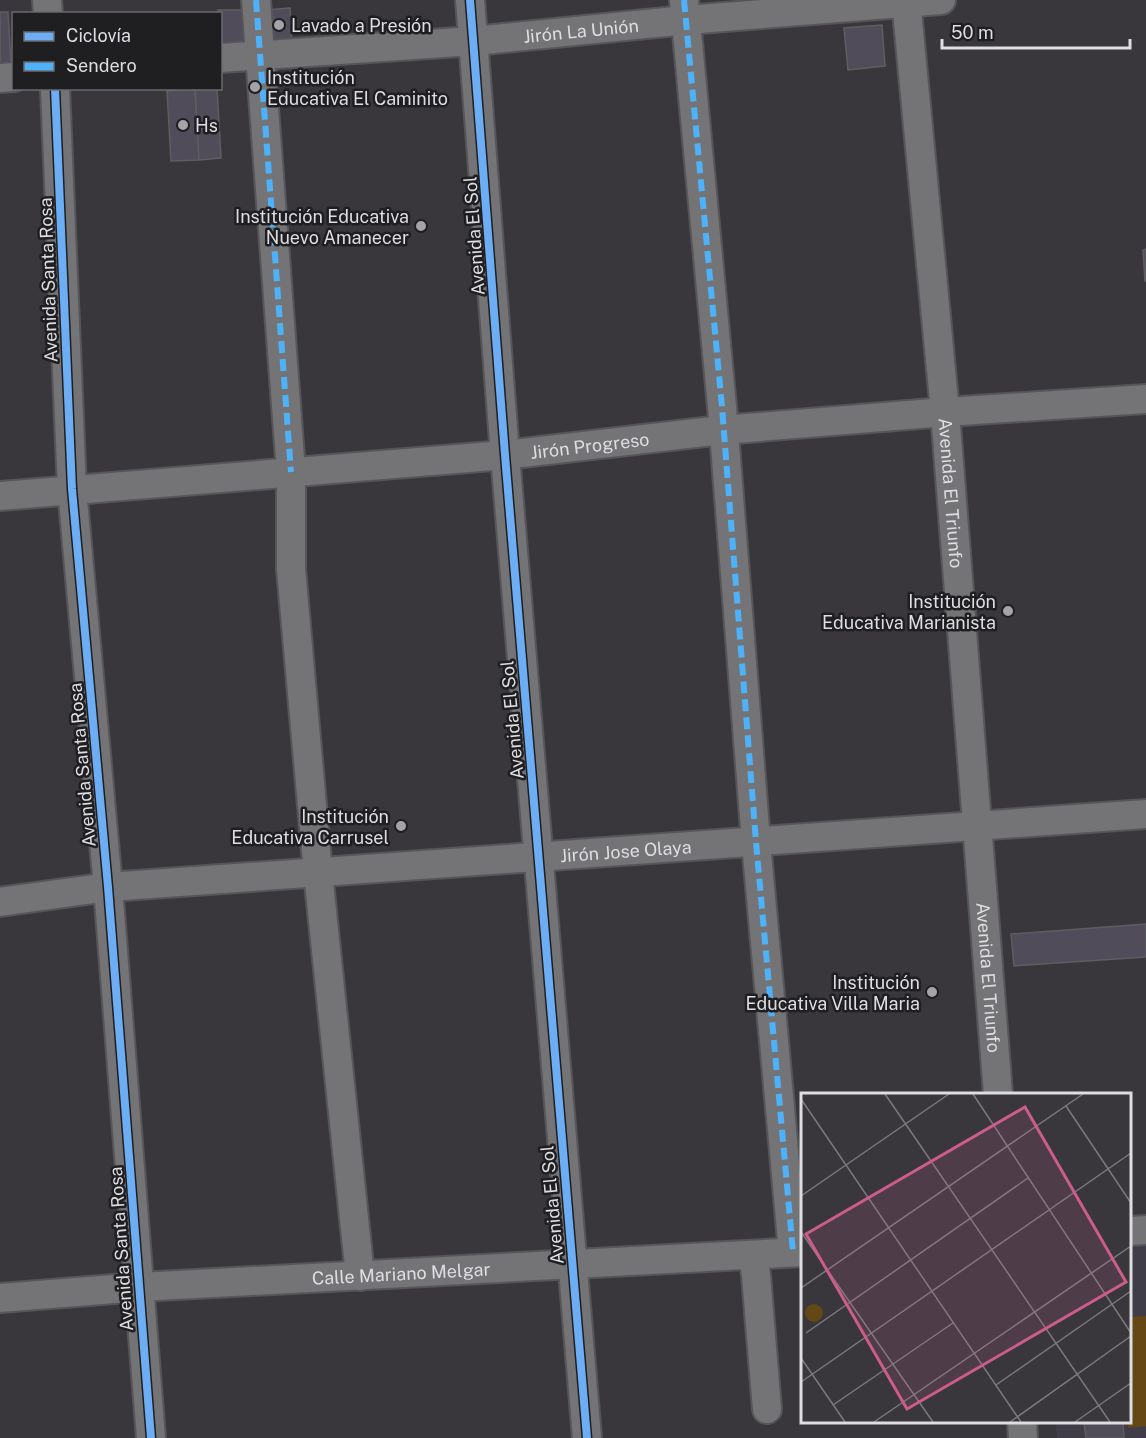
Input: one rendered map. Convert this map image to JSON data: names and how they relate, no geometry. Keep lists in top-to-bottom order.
{
  "streets": {
    "street": [
      "Jirón La Unión",
      "Avenida El Sol",
      "Avenida Santa Rosa",
      "Jirón Progreso",
      "Avenida El Triunfo",
      "Jirón Jose Olaya",
      "Calle Mariano Melgar"
    ]
  },
  "crossings": [
    ["Jirón La Unión", "Avenida El Sol"],
    ["Jirón La Unión", "Avenida El Triunfo"],
    ["Avenida El Sol", "Jirón Progreso"],
    ["Avenida El Sol", "Jirón Jose Olaya"],
    ["Avenida El Sol", "Calle Mariano Melgar"],
    ["Avenida Santa Rosa", "Jirón Progreso"],
    ["Avenida Santa Rosa", "Jirón Jose Olaya"],
    ["Avenida Santa Rosa", "Calle Mariano Melgar"],
    ["Jirón Progreso", "Avenida El Triunfo"],
    ["Avenida El Triunfo", "Jirón Jose Olaya"]
  ],
  "places": [
    "Lavado a Presión",
    "Institución Educativa El Caminito",
    "Hs",
    "Institución Educativa Nuevo Amanecer",
    "Institución Educativa Marianista",
    "Institución Educativa Carrusel",
    "Institución Educativa Villa Maria"
  ],
  "legend": ["Ciclovía", "Sendero"],
  "scale_bar": "50 m"
}
